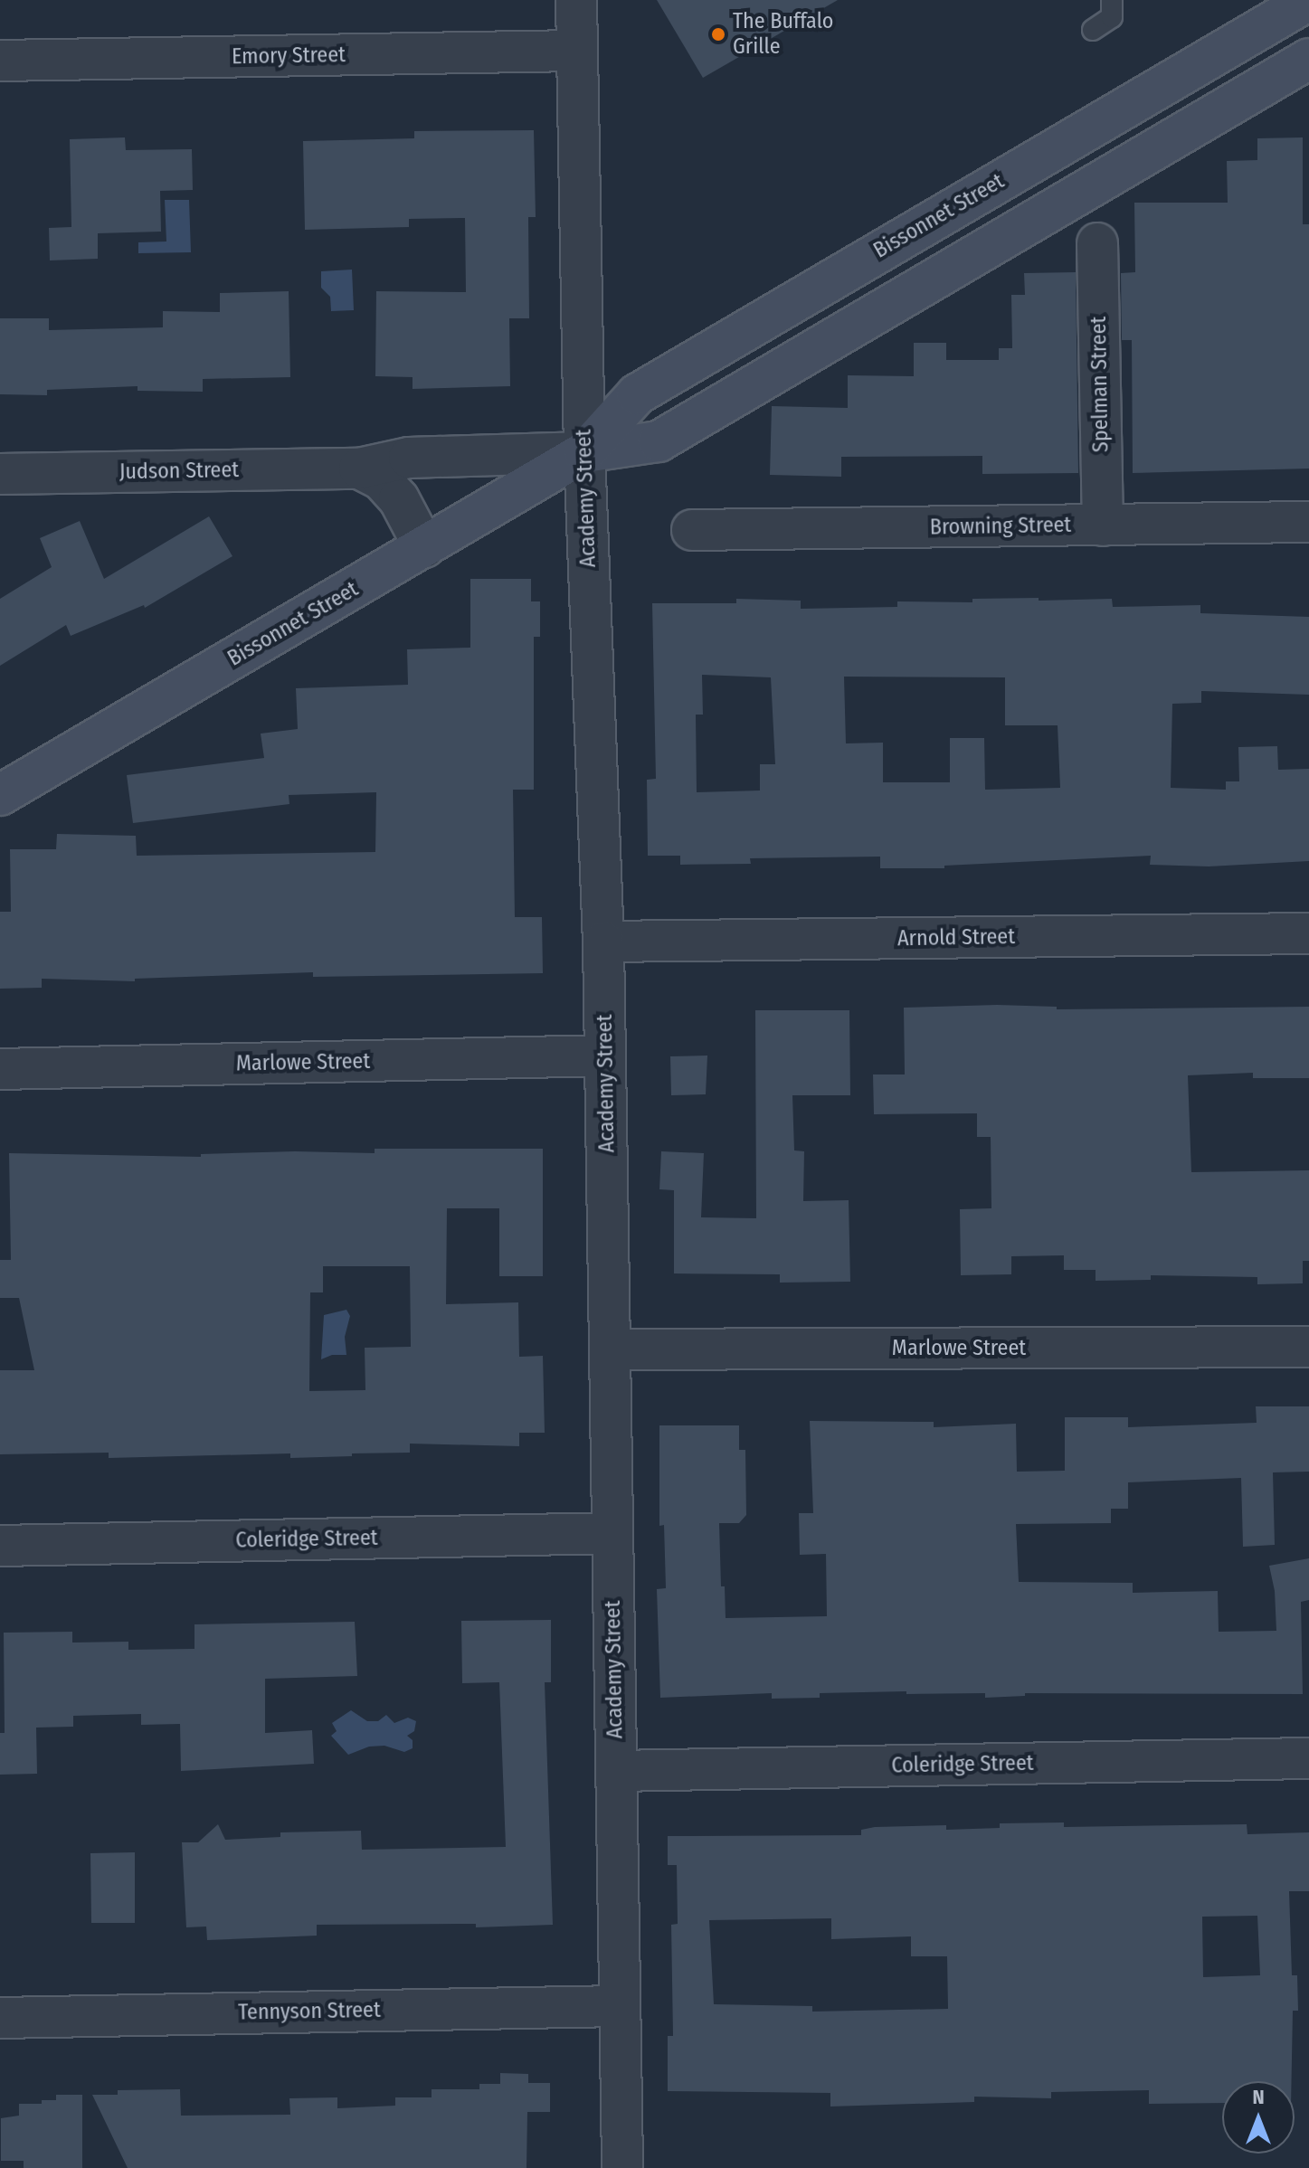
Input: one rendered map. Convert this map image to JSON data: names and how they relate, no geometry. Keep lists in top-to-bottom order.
{
  "streets": {
    "main road": ["Bissonnet Street"],
    "street": [
      "Emory Street",
      "Spelman Street",
      "Judson Street",
      "Academy Street",
      "Browning Street",
      "Arnold Street",
      "Marlowe Street",
      "Coleridge Street",
      "Tennyson Street"
    ]
  },
  "crossings": [
    ["Emory Street", "Academy Street"],
    ["Bissonnet Street", "Judson Street"],
    ["Bissonnet Street", "Academy Street"],
    ["Spelman Street", "Browning Street"],
    ["Judson Street", "Academy Street"],
    ["Academy Street", "Arnold Street"],
    ["Academy Street", "Marlowe Street"],
    ["Academy Street", "Coleridge Street"],
    ["Academy Street", "Tennyson Street"]
  ],
  "places": ["The Buffalo Grille"],
  "north": "top"
}
